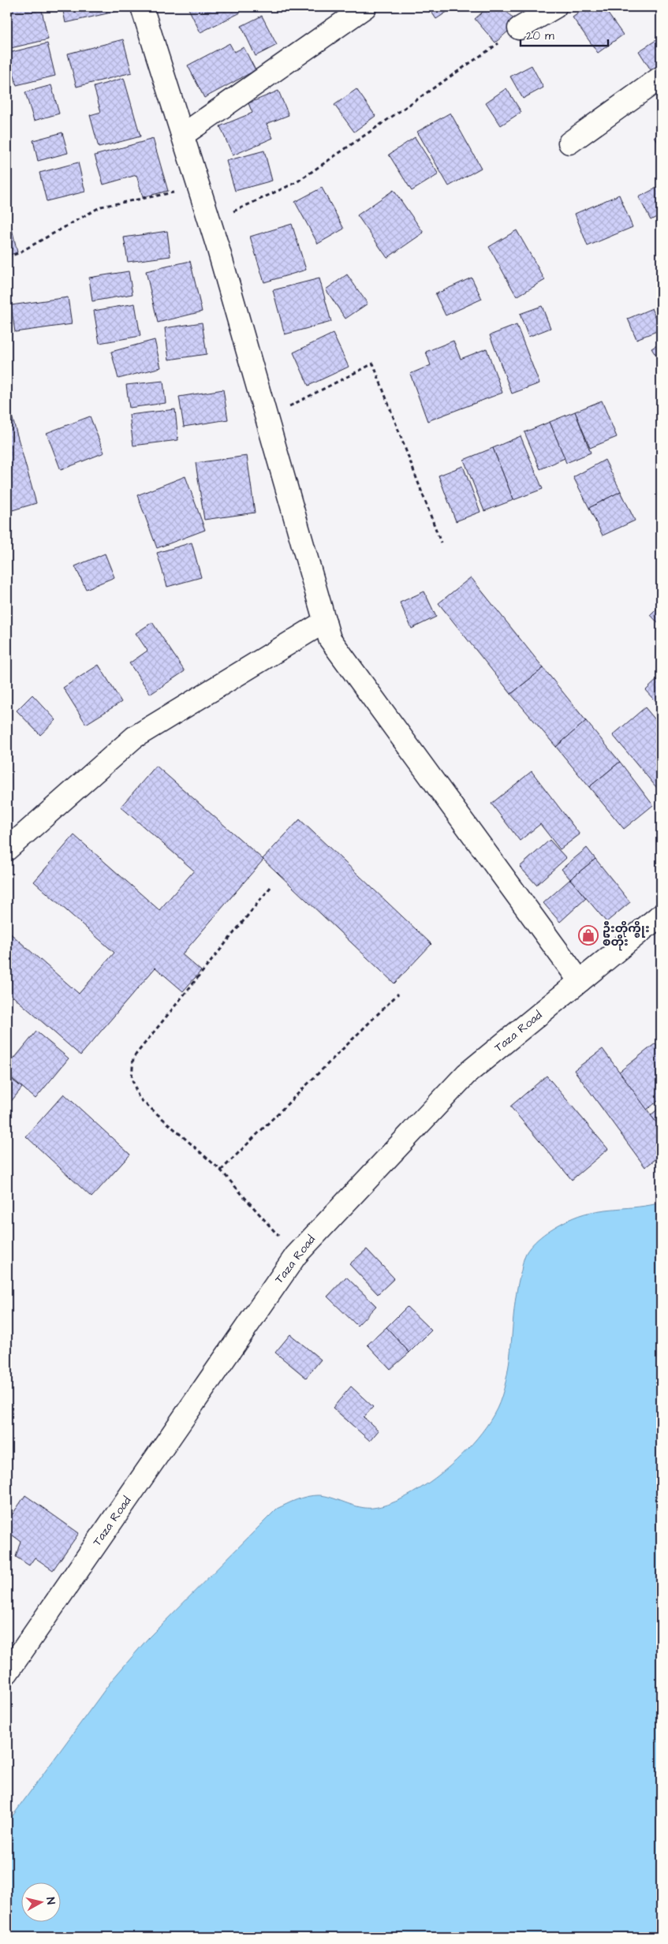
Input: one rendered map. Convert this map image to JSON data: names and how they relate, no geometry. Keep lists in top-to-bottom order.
{
  "streets": {
    "street": ["Taza Road"]
  },
  "places": {
    "shop": ["ဦးတိုက္စိုး စတိုး"]
  },
  "scale_bar": "20 m",
  "north": "right"
}
